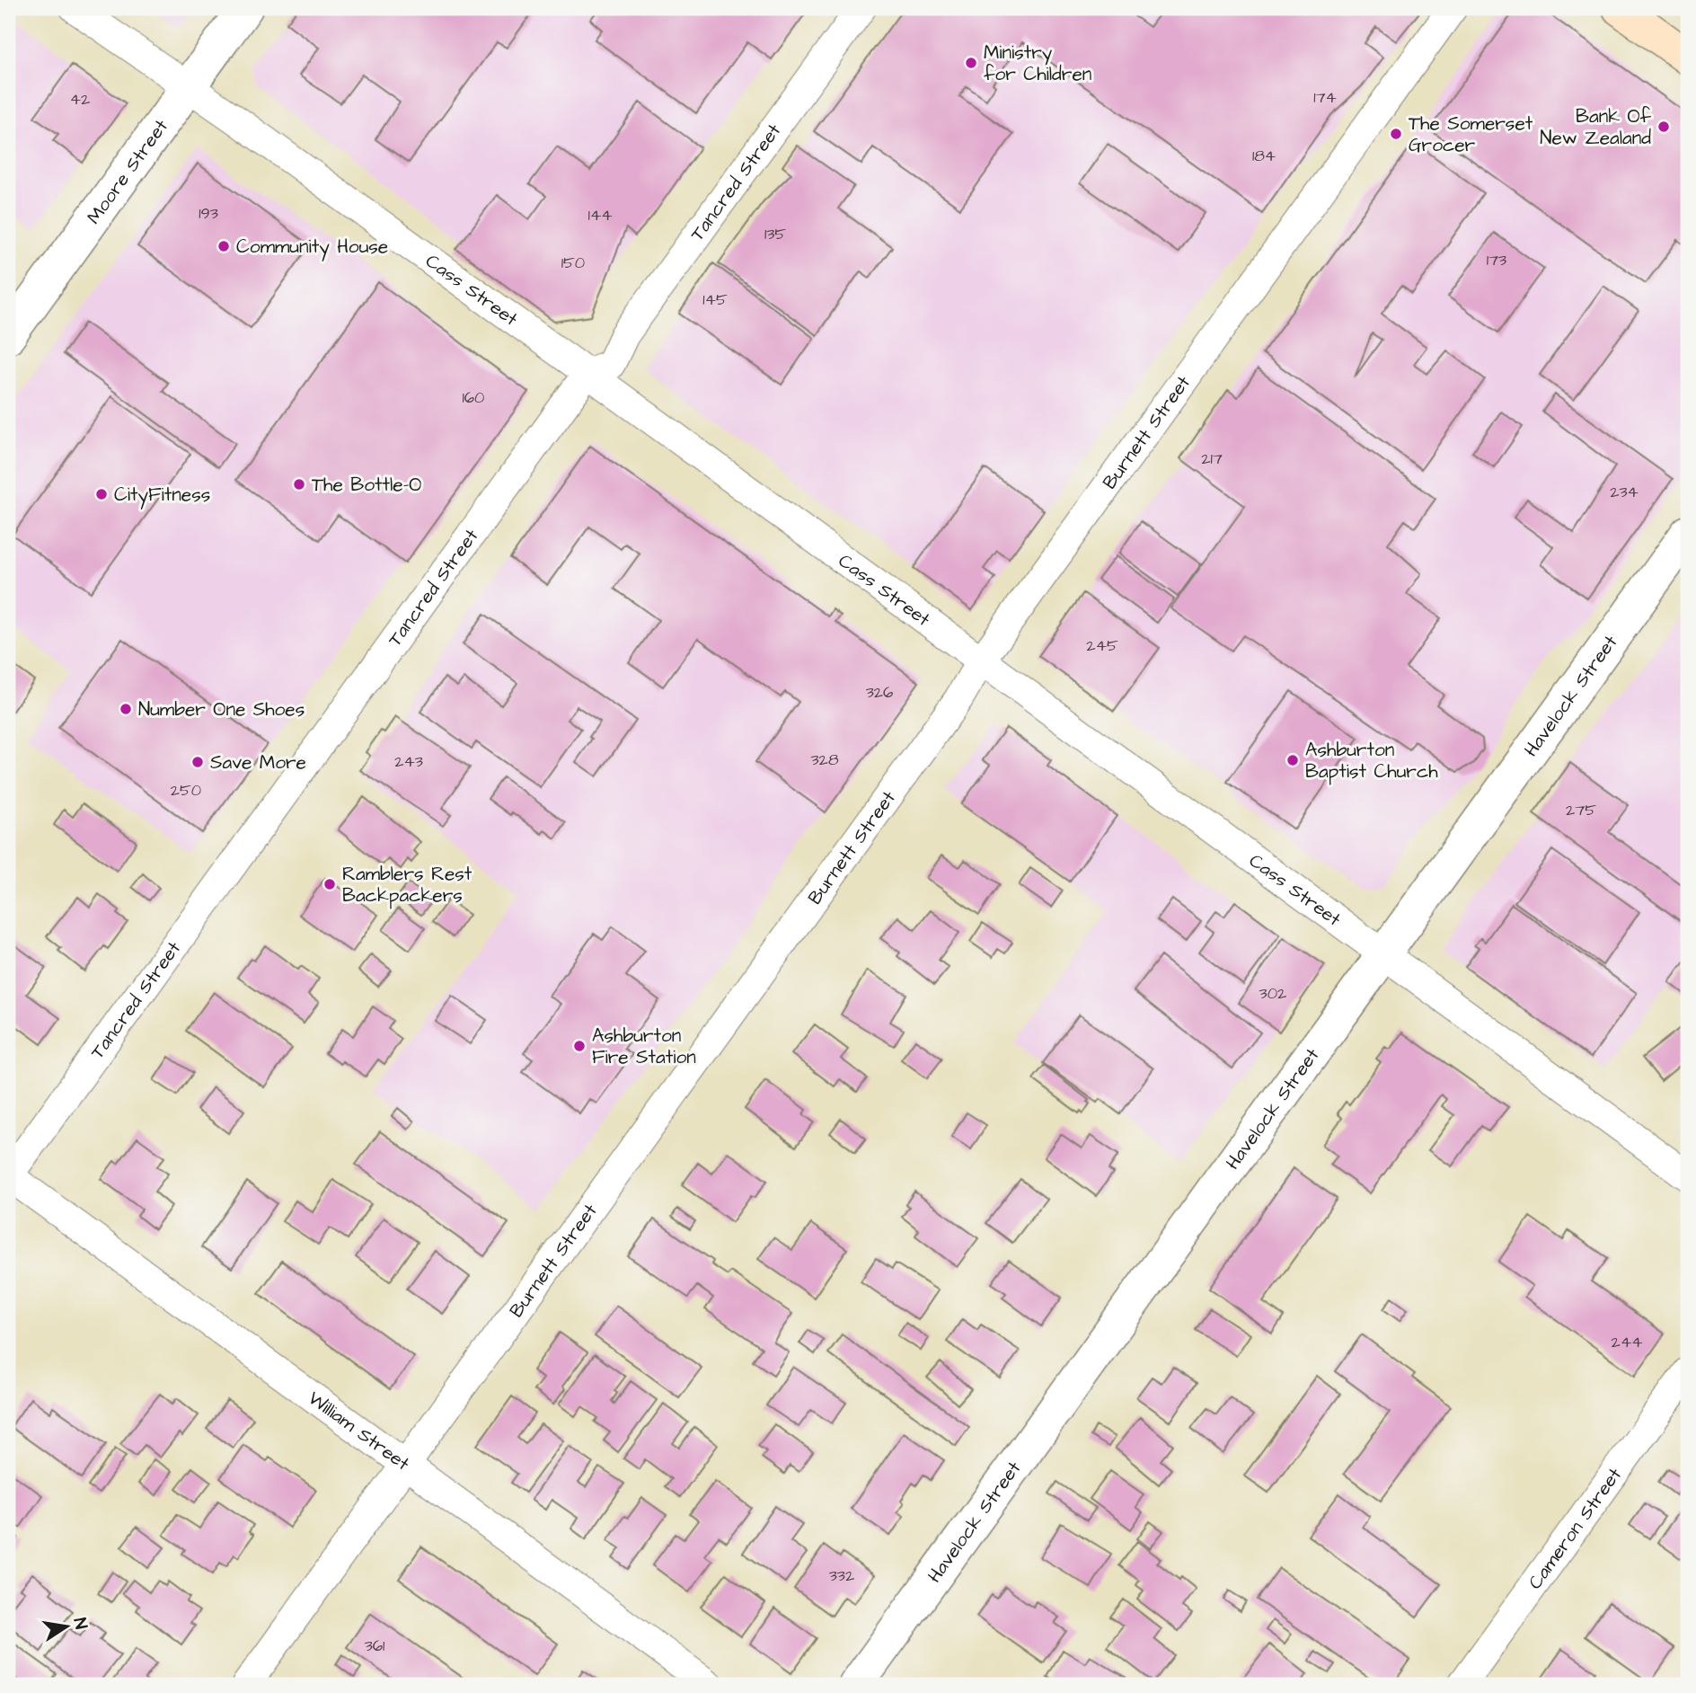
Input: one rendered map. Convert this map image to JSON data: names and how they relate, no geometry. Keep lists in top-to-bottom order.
{
  "streets": {
    "street": [
      "Moore Street",
      "Tancred Street",
      "Cass Street",
      "Burnett Street",
      "Havelock Street",
      "William Street",
      "Cameron Street"
    ]
  },
  "crossings": [
    ["Moore Street", "Cass Street"],
    ["Tancred Street", "Cass Street"],
    ["Tancred Street", "William Street"],
    ["Cass Street", "Burnett Street"],
    ["Cass Street", "Havelock Street"],
    ["Burnett Street", "William Street"]
  ],
  "places": [
    "Ministry for Children",
    "Bank Of New Zealand",
    "The Somerset Grocer",
    "Community House",
    "The Bottle-O",
    "CityFitness",
    "Number One Shoes",
    "Ashburton Baptist Church",
    "Save More",
    "Ramblers Rest Backpackers",
    "Ashburton Fire Station"
  ],
  "house_numbers": [
    "174",
    "42",
    "184",
    "193",
    "144",
    "135",
    "173",
    "150",
    "145",
    "160",
    "217",
    "234",
    "245",
    "326",
    "328",
    "243",
    "250",
    "275",
    "302",
    "244",
    "332",
    "361"
  ],
  "north": "right"
}
